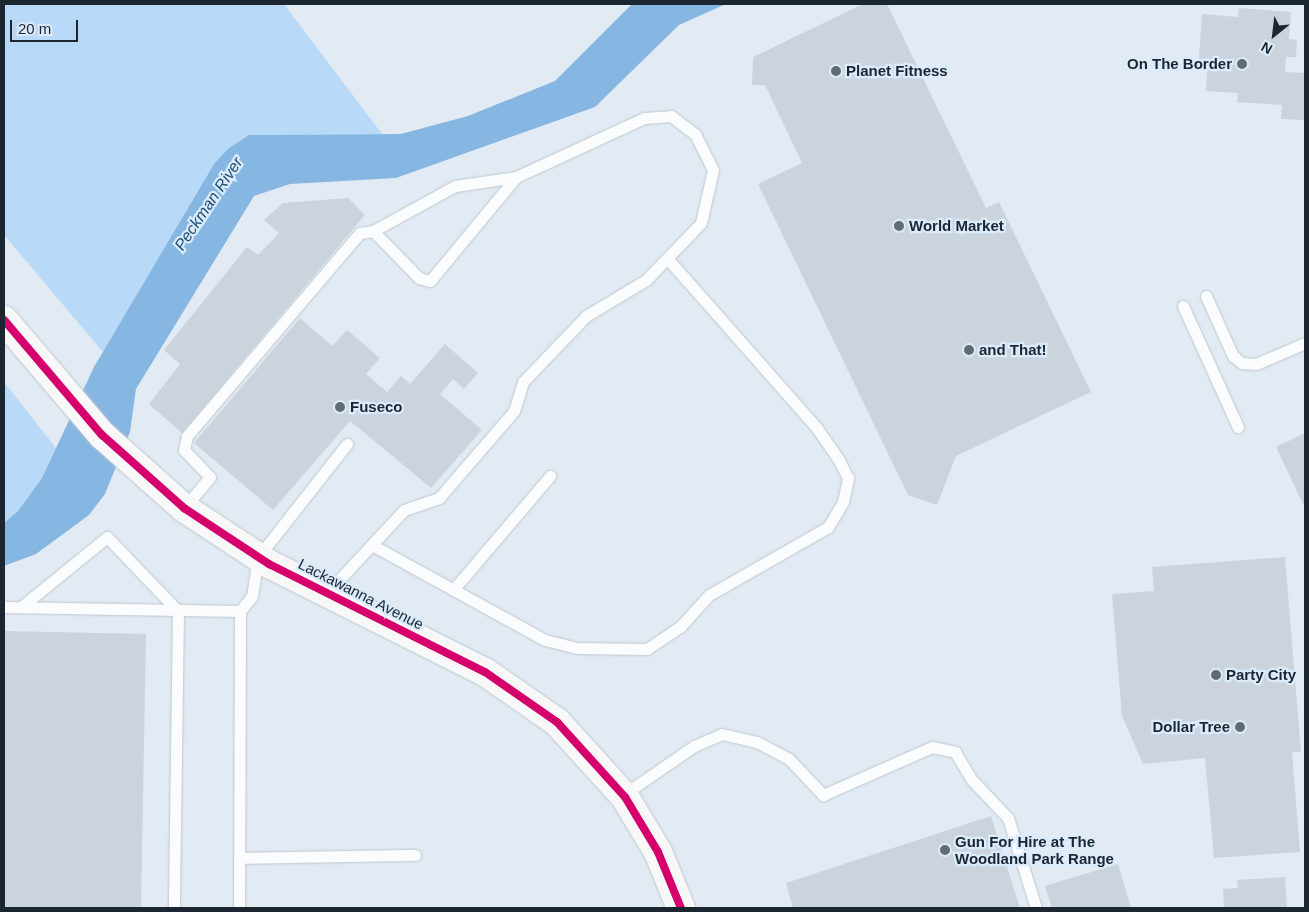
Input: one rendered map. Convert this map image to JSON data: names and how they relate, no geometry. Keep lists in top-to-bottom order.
{
  "streets": {
    "street": ["Lackawanna Avenue"]
  },
  "water": ["Peckman River"],
  "places": [
    "On The Border",
    "Planet Fitness",
    "World Market",
    "and That!",
    "Fuseco",
    "Party City",
    "Dollar Tree",
    "Gun For Hire at The Woodland Park Range"
  ],
  "scale_bar": "20 m",
  "north": "bottom left"
}
